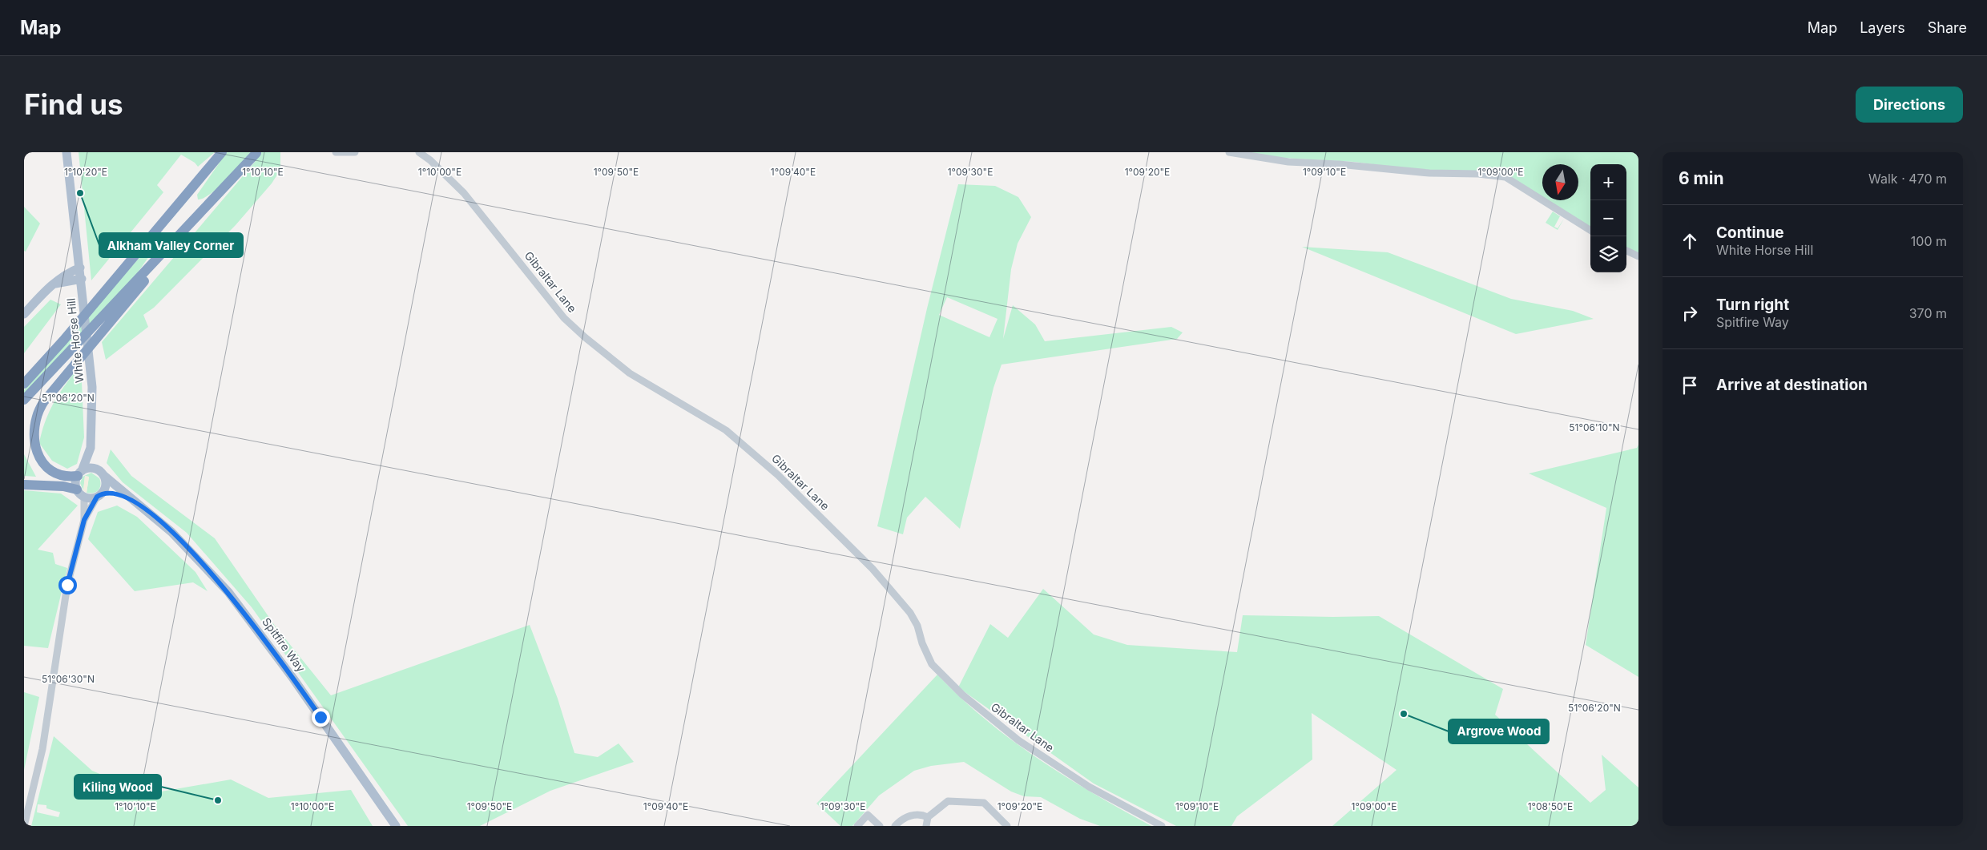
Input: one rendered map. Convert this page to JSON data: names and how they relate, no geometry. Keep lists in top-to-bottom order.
{
  "streets": {
    "main road": ["White Horse Hill", "Spitfire Way"],
    "street": ["Gibraltar Lane"]
  },
  "crossings": [
    ["White Horse Hill", "Spitfire Way"]
  ],
  "places": ["Alkham Valley Corner", "Argrove Wood", "Kiling Wood"],
  "north": "bottom",
  "page": {
    "header": "Map",
    "nav": ["Map", "Layers", "Share"],
    "buttons": "Directions",
    "title": "Find us",
    "heading": ["6 min", "Walk · 470 m"],
    "map_buttons": ["+", "−"],
    "list": [
      ["Continue", "White Horse Hill", "100 m"],
      ["Turn right", "Spitfire Way", "370 m"],
      "Arrive at destination"
    ]
  },
  "coordinates": [
    "1°10'20\"E",
    "1°10'10\"E",
    "1°10'00\"E",
    "1°09'50\"E",
    "1°09'40\"E",
    "1°09'30\"E",
    "1°09'20\"E",
    "1°09'10\"E",
    "1°09'00\"E",
    "51°06'20\"N",
    "51°06'10\"N",
    "51°06'30\"N",
    "1°08'50\"E"
  ]
}
